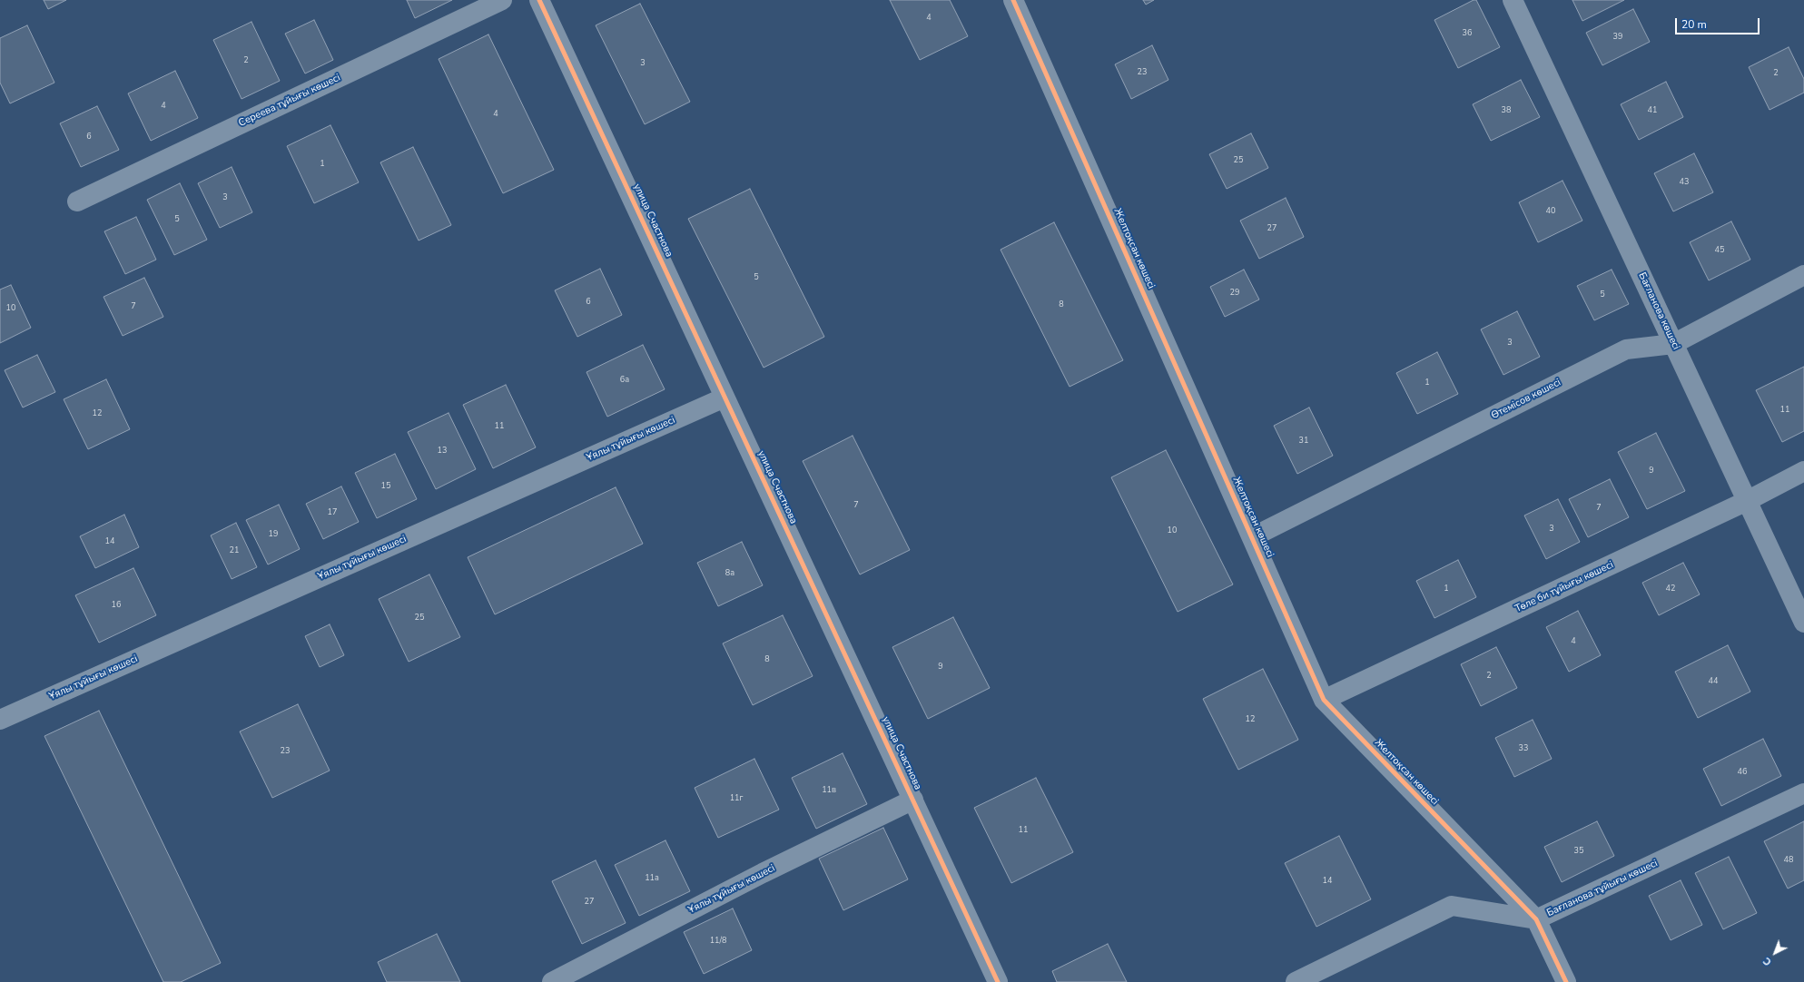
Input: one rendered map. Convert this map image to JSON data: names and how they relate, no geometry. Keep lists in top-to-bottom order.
{
  "streets": {
    "street": [
      "Сереева тұйығы көшесі",
      "улица Счастнова",
      "Желтоқсан көшесі",
      "Бағланова көшесі",
      "Өтемісов көшесі",
      "Ұялы тұйығы көшесі",
      "Төле би тұйығы көшесі",
      "Бағланова тұйығы көшесі"
    ]
  },
  "crossings": [
    ["улица Счастнова", "Ұялы тұйығы көшесі"],
    ["Желтоқсан көшесі", "Өтемісов көшесі"],
    ["Желтоқсан көшесі", "Төле би тұйығы көшесі"],
    ["Желтоқсан көшесі", "Бағланова тұйығы көшесі"],
    ["Бағланова көшесі", "Өтемісов көшесі"],
    ["Бағланова көшесі", "Төле би тұйығы көшесі"]
  ],
  "house_numbers": [
    "4",
    "36",
    "39",
    "2",
    "3",
    "23",
    "2",
    "4",
    "38",
    "41",
    "4",
    "6",
    "25",
    "1",
    "43",
    "3",
    "40",
    "5",
    "27",
    "45",
    "5",
    "29",
    "5",
    "6",
    "8",
    "7",
    "10",
    "3",
    "6а",
    "1",
    "11",
    "12",
    "11",
    "31",
    "13",
    "9",
    "15",
    "7",
    "7",
    "17",
    "3",
    "10",
    "19",
    "14",
    "21",
    "8а",
    "1",
    "42",
    "16",
    "25",
    "4",
    "8",
    "9",
    "2",
    "44",
    "12",
    "33",
    "23",
    "46",
    "11в",
    "11г",
    "11",
    "35",
    "48",
    "11а",
    "14",
    "27",
    "11/8"
  ],
  "scale_bar": "20 m",
  "north": "bottom left"
}
